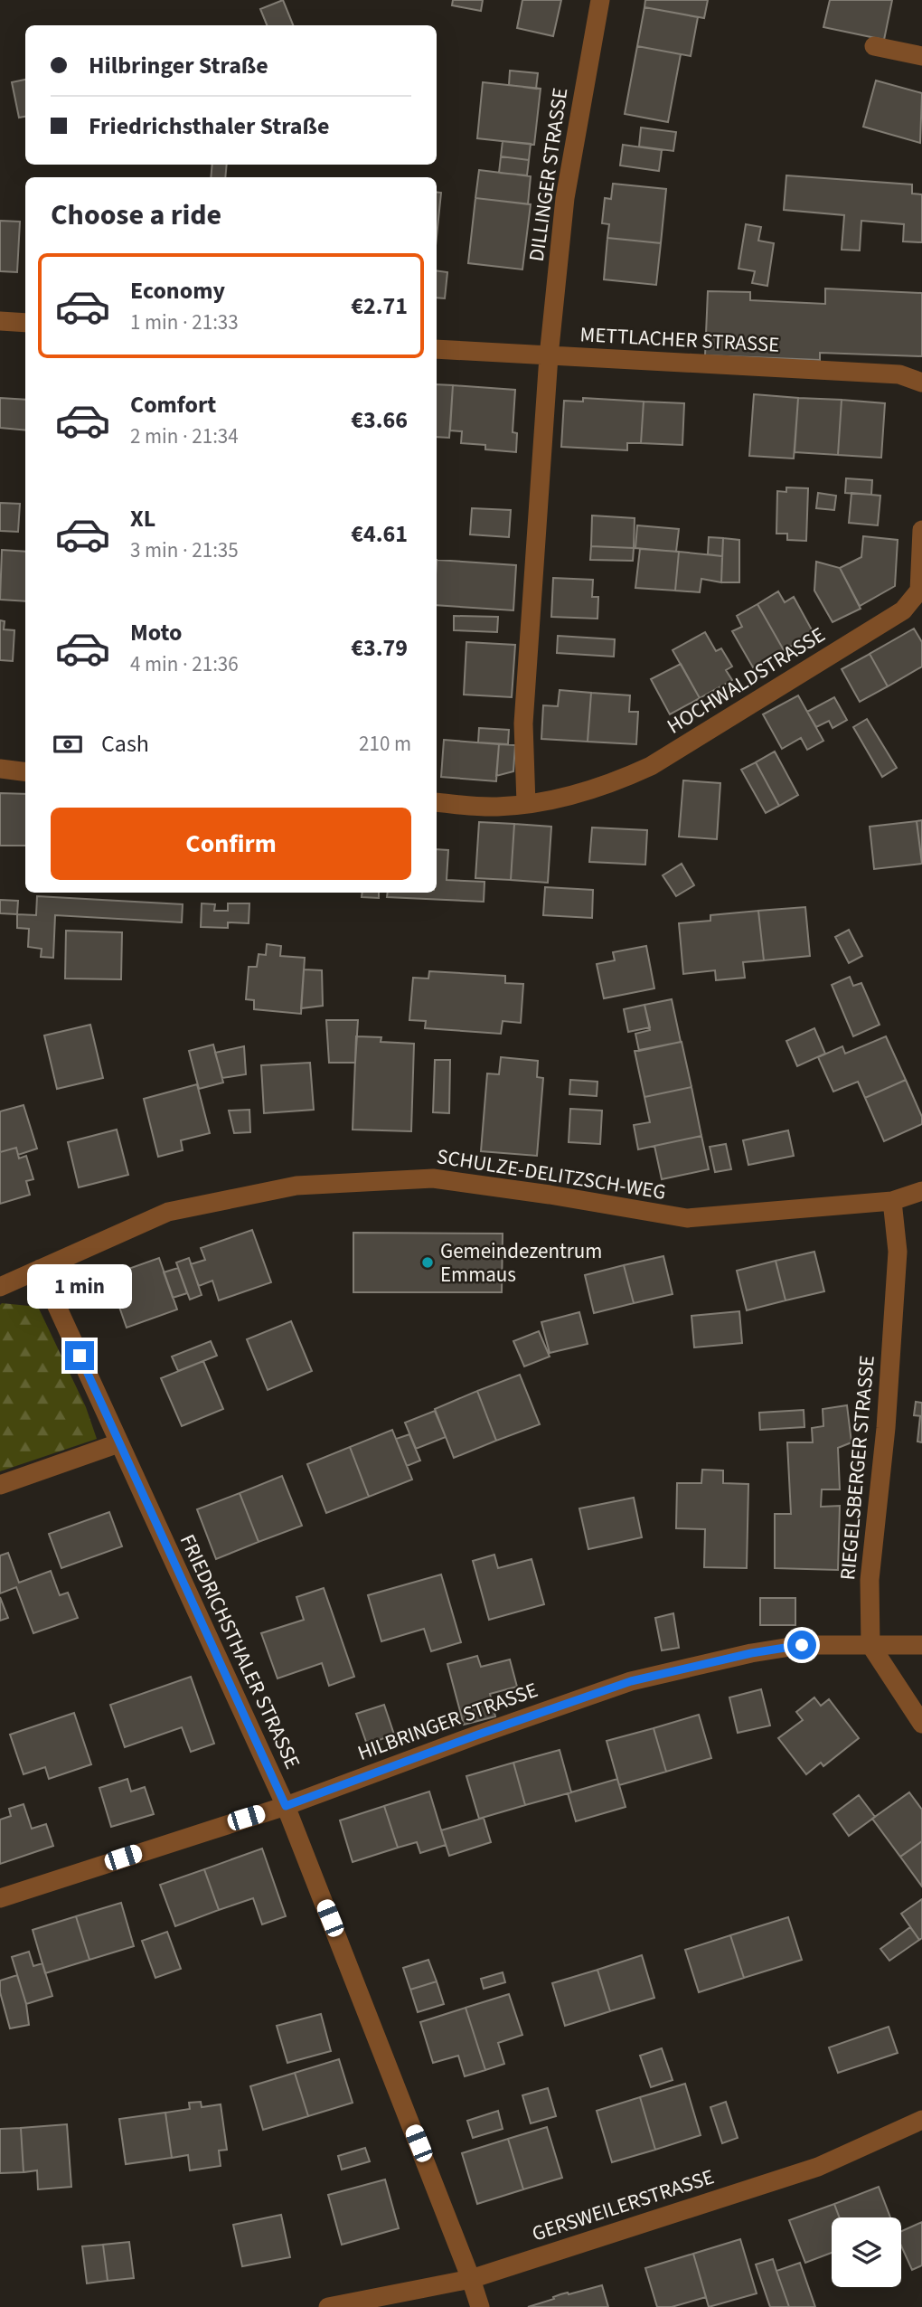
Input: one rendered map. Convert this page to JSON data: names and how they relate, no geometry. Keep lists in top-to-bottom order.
{
  "streets": {
    "street": [
      "DILLINGER STRASSE",
      "METTLACHER STRASSE",
      "HOCHWALDSTRASSE",
      "SCHULZE-DELITZSCH-WEG",
      "RIEGELSBERGER STRASSE",
      "FRIEDRICHSTHALER STRASSE",
      "HILBRINGER STRASSE",
      "GERSWEILERSTRASSE"
    ]
  },
  "crossings": [
    ["DILLINGER STRASSE", "METTLACHER STRASSE"],
    ["SCHULZE-DELITZSCH-WEG", "RIEGELSBERGER STRASSE"],
    ["SCHULZE-DELITZSCH-WEG", "FRIEDRICHSTHALER STRASSE"],
    ["RIEGELSBERGER STRASSE", "HILBRINGER STRASSE"],
    ["FRIEDRICHSTHALER STRASSE", "HILBRINGER STRASSE"],
    ["FRIEDRICHSTHALER STRASSE", "GERSWEILERSTRASSE"]
  ],
  "places": ["Gemeindezentrum Emmaus"],
  "page": {
    "banner": ["Hilbringer Straße", "Friedrichsthaler Straße"],
    "heading": "Choose a ride",
    "list": [
      {
        "name": "Economy",
        "note": "1 min · 21:33",
        "value": "€2.71"
      },
      {
        "name": "Comfort",
        "note": "2 min · 21:34",
        "value": "€3.66"
      },
      {
        "name": "XL",
        "note": "3 min · 21:35",
        "value": "€4.61"
      },
      {
        "name": "Moto",
        "note": "4 min · 21:36",
        "value": "€3.79"
      }
    ],
    "pay": ["Cash", "210 m"],
    "buttons": "Confirm",
    "bubble": "1 min"
  }
}
